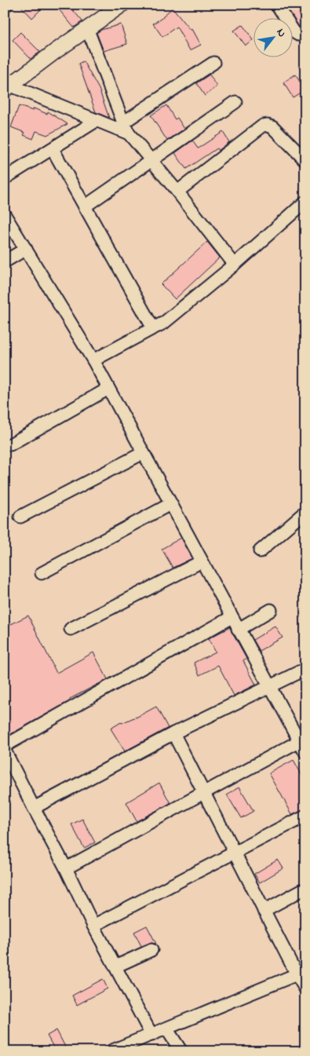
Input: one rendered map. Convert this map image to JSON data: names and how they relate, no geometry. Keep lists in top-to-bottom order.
{
  "north": "top right"
}
